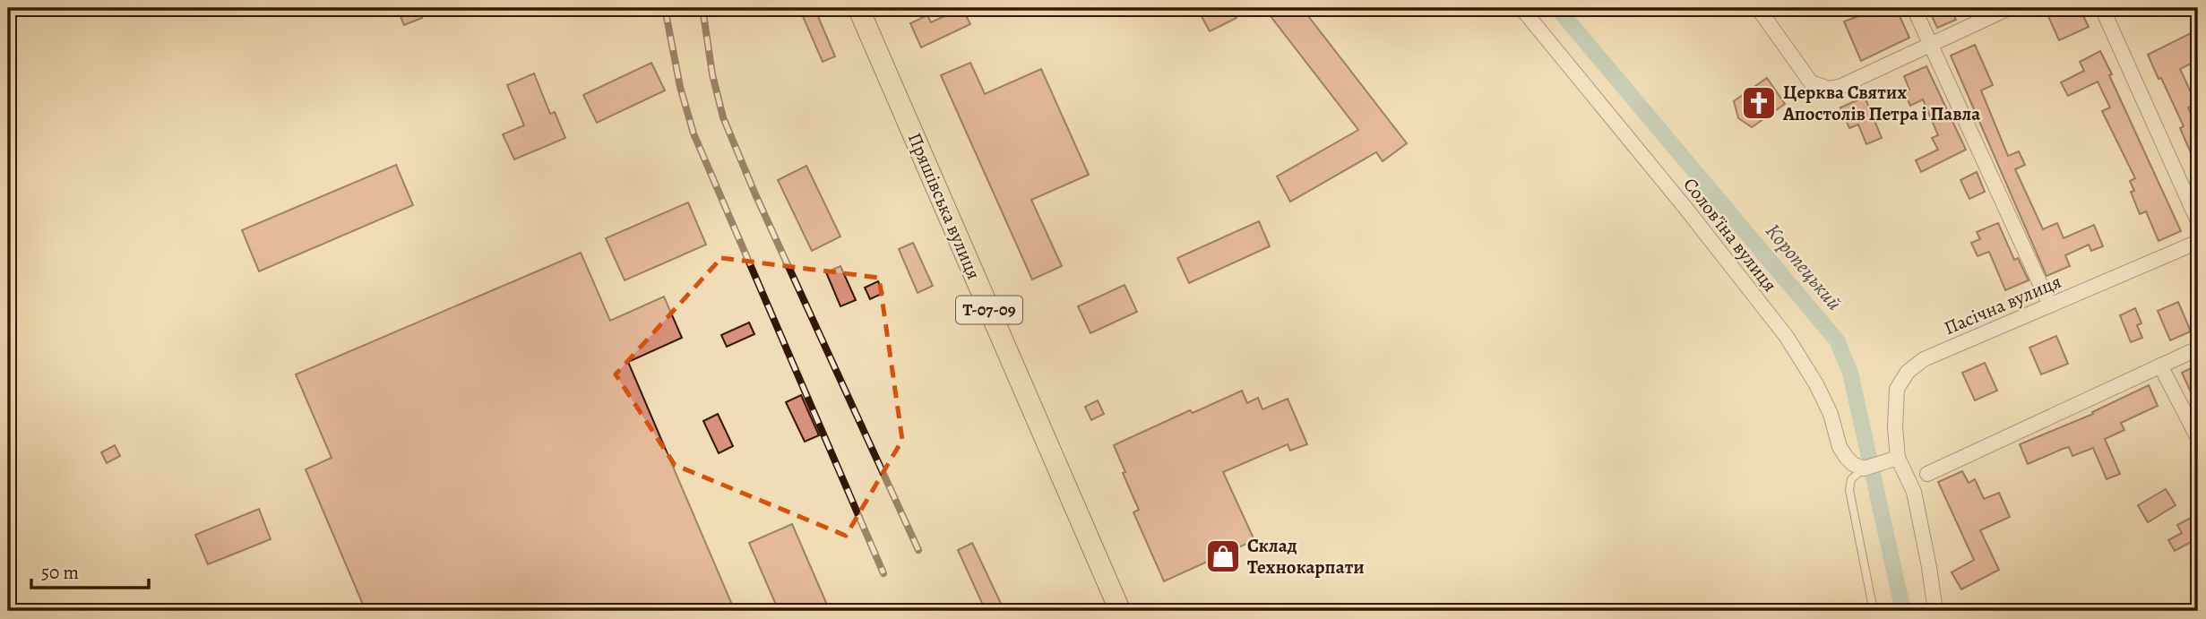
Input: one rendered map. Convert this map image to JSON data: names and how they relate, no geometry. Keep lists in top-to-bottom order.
{
  "streets": {
    "main road": ["Пряшівська вулиця", "Т-07-09"],
    "street": ["Соловʼїна вулиця", "Пасічна вулиця"]
  },
  "water": ["Коропецький"],
  "places": {
    "church": ["Церква Святих Апостолів Петра і Павла"],
    "shop": ["Склад Технокарпати"]
  },
  "scale_bar": "50 m"
}
